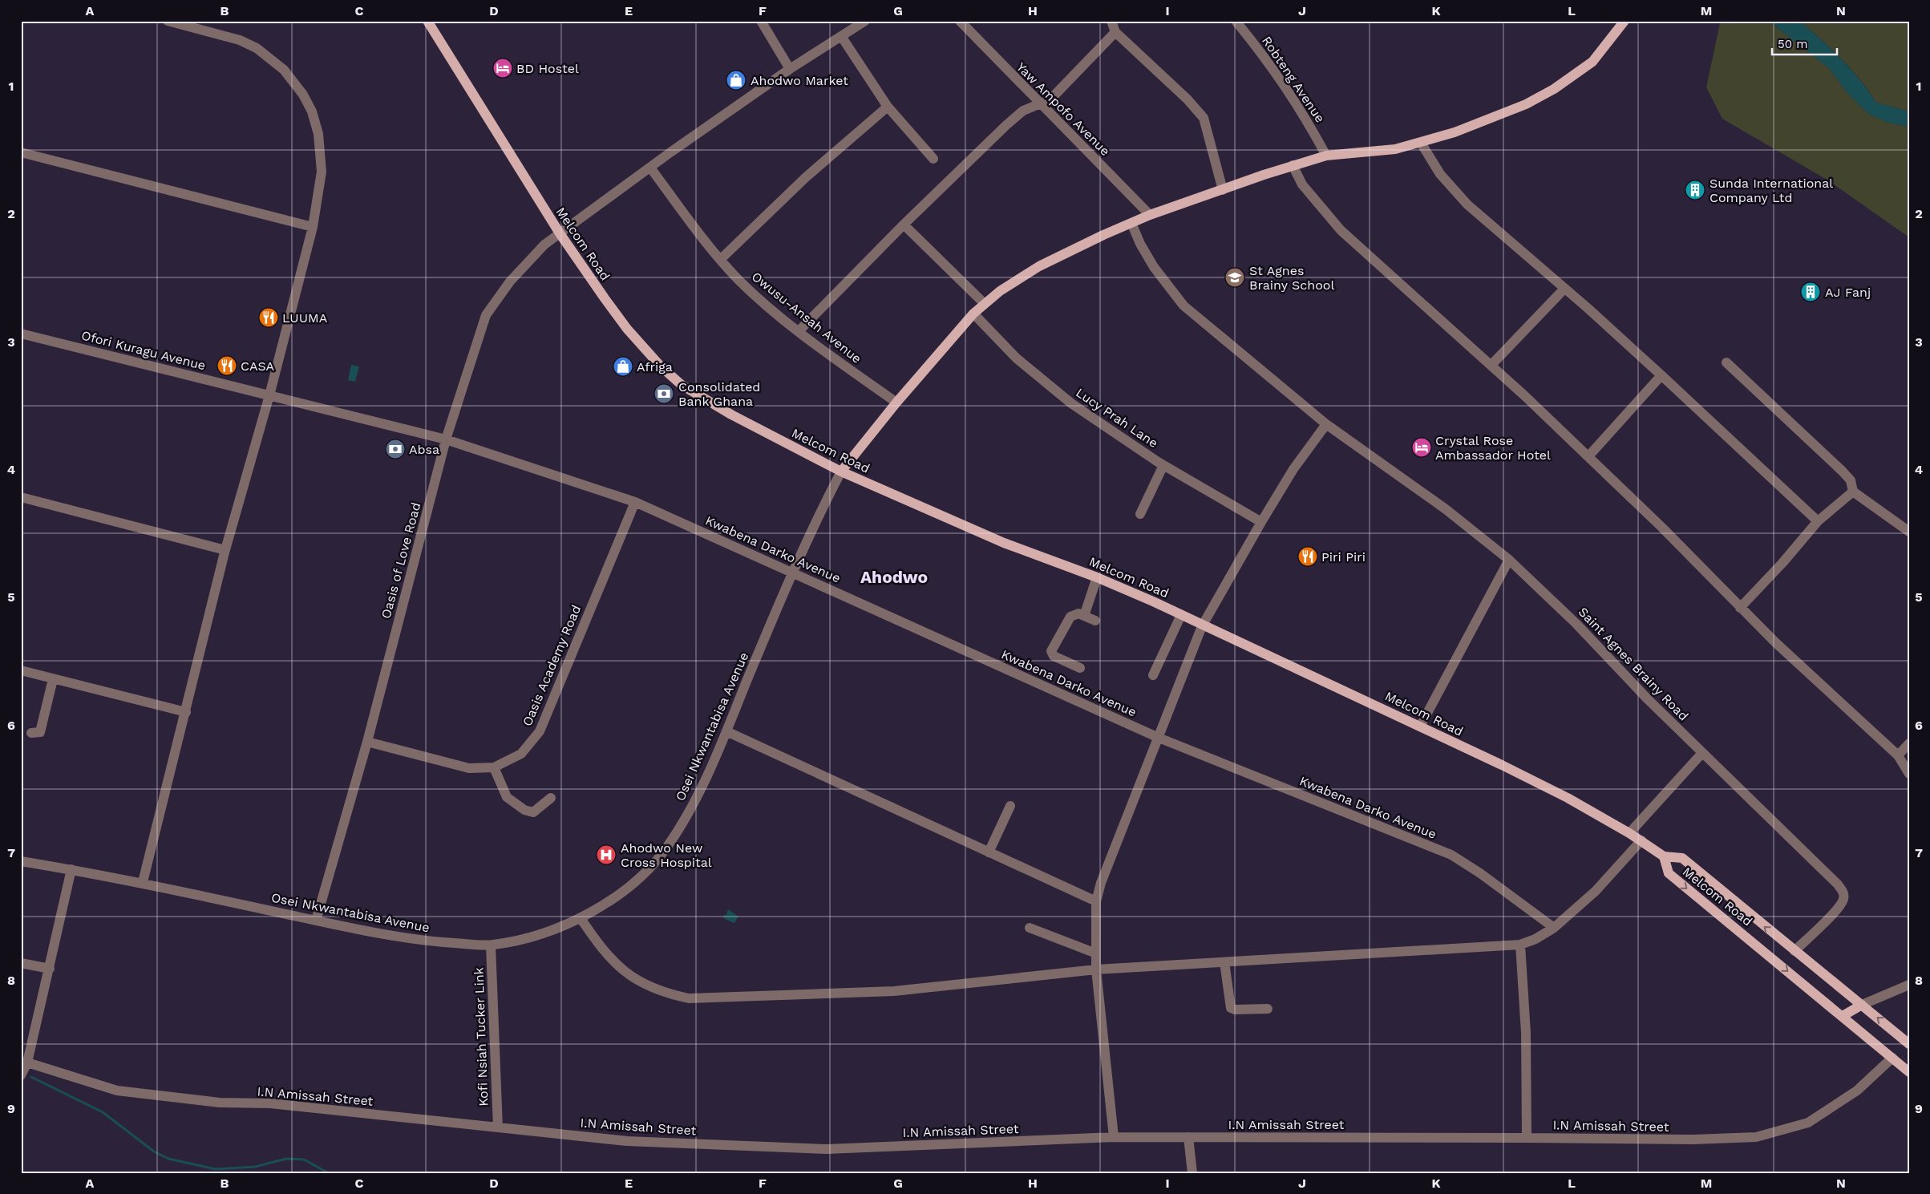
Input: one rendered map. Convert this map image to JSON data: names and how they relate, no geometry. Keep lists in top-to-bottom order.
{
  "streets": {
    "main road": ["Melcom Road"],
    "street": [
      "Robteng Avenue",
      "Yaw Ampofo Avenue",
      "Owusu-Ansah Avenue",
      "Ofori Kuragu Avenue",
      "Lucy Prah Lane",
      "Kwabena Darko Avenue",
      "Oasis of Love Road",
      "Saint Agnes Brainy Road",
      "Oasis Academy Road",
      "Osei Nkwantabisa Avenue",
      "Kofi Nsiah Tucker Link",
      "I.N Amissah Street"
    ]
  },
  "crossings": [
    ["Melcom Road", "Oasis of Love Road"],
    ["Melcom Road", "Osei Nkwantabisa Avenue"],
    ["Melcom Road", "I.N Amissah Street"],
    ["Owusu-Ansah Avenue", "Oasis of Love Road"],
    ["Ofori Kuragu Avenue", "Kwabena Darko Avenue"],
    ["Ofori Kuragu Avenue", "Oasis of Love Road"],
    ["Kwabena Darko Avenue", "Oasis of Love Road"],
    ["Kwabena Darko Avenue", "Oasis Academy Road"],
    ["Kwabena Darko Avenue", "Osei Nkwantabisa Avenue"],
    ["Oasis of Love Road", "Oasis Academy Road"],
    ["Oasis of Love Road", "Osei Nkwantabisa Avenue"],
    ["Osei Nkwantabisa Avenue", "Kofi Nsiah Tucker Link"],
    ["Kofi Nsiah Tucker Link", "I.N Amissah Street"]
  ],
  "districts": ["Ahodwo"],
  "places": {
    "hotel": ["BD Hostel", "Crystal Rose Ambassador Hotel"],
    "shop": ["Ahodwo Market", "Afriga"],
    "building": ["Sunda International Company Ltd", "AJ Fanj"],
    "school or university": ["St Agnes Brainy School"],
    "restaurant": ["LUUMA", "CASA", "Piri Piri"],
    "bank": ["Consolidated Bank Ghana", "Absa"],
    "hospital": ["Ahodwo New Cross Hospital"]
  },
  "scale_bar": "50 m",
  "grid": {
    "columns": [
      "A",
      "B",
      "C",
      "D",
      "E",
      "F",
      "G",
      "H",
      "I",
      "J",
      "K",
      "L",
      "M",
      "N"
    ],
    "rows": [
      "1",
      "2",
      "3",
      "4",
      "5",
      "6",
      "7",
      "8",
      "9"
    ]
  }
}
